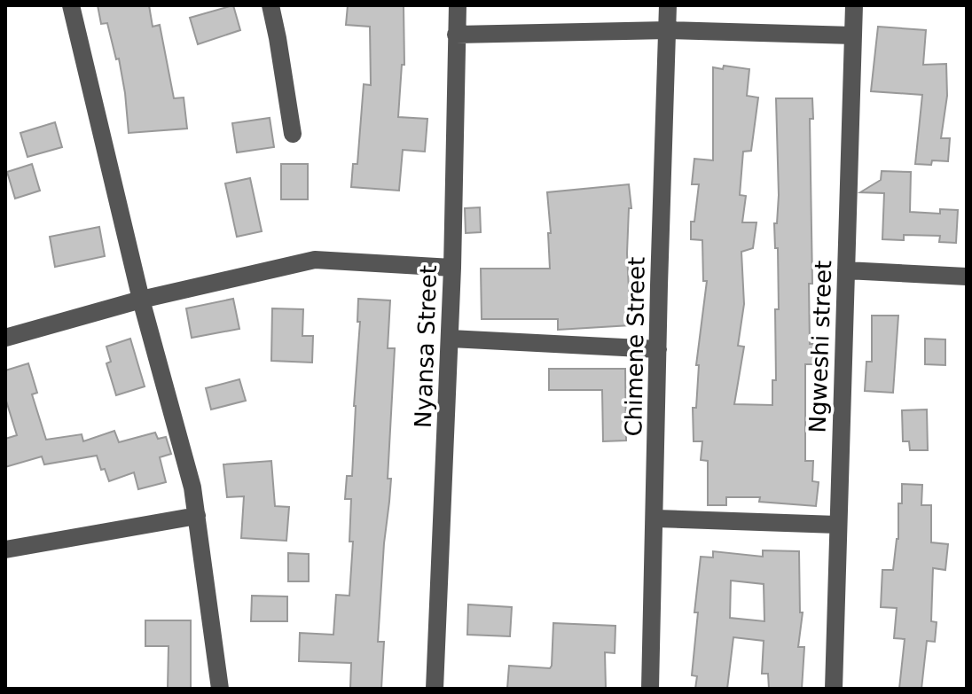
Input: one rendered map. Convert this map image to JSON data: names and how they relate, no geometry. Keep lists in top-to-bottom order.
{
  "streets": {
    "street": ["Nyansa Street", "Chimene Street", "Ngweshi street"]
  }
}
